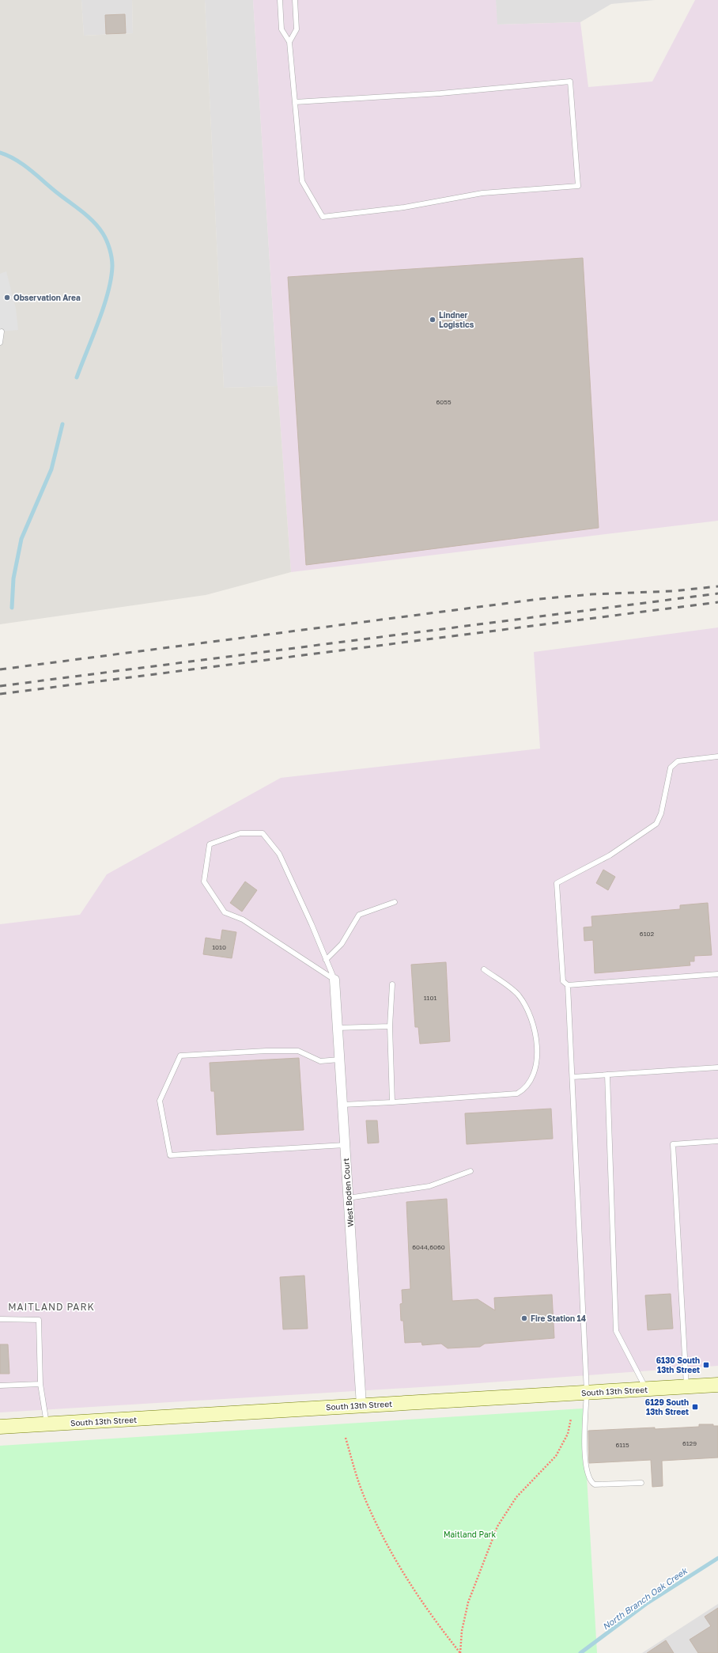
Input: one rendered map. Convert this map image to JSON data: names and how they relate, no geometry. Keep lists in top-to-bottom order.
{
  "streets": {
    "street": ["West Boden Court", "South 13th Street"]
  },
  "crossings": [
    ["West Boden Court", "South 13th Street"]
  ],
  "districts": ["MAITLAND PARK"],
  "water": ["North Branch Oak Creek"],
  "parks": ["Maitland Park"],
  "places": {
    "other": ["Observation Area", "Lindner Logistics", "Fire Station 14"],
    "transit": ["6130 South 13th Street", "6129 South 13th Street"]
  },
  "house_numbers": [
    "6055",
    "6102",
    "1010",
    "1101",
    "6044,6060",
    "6129",
    "6115"
  ]
}
